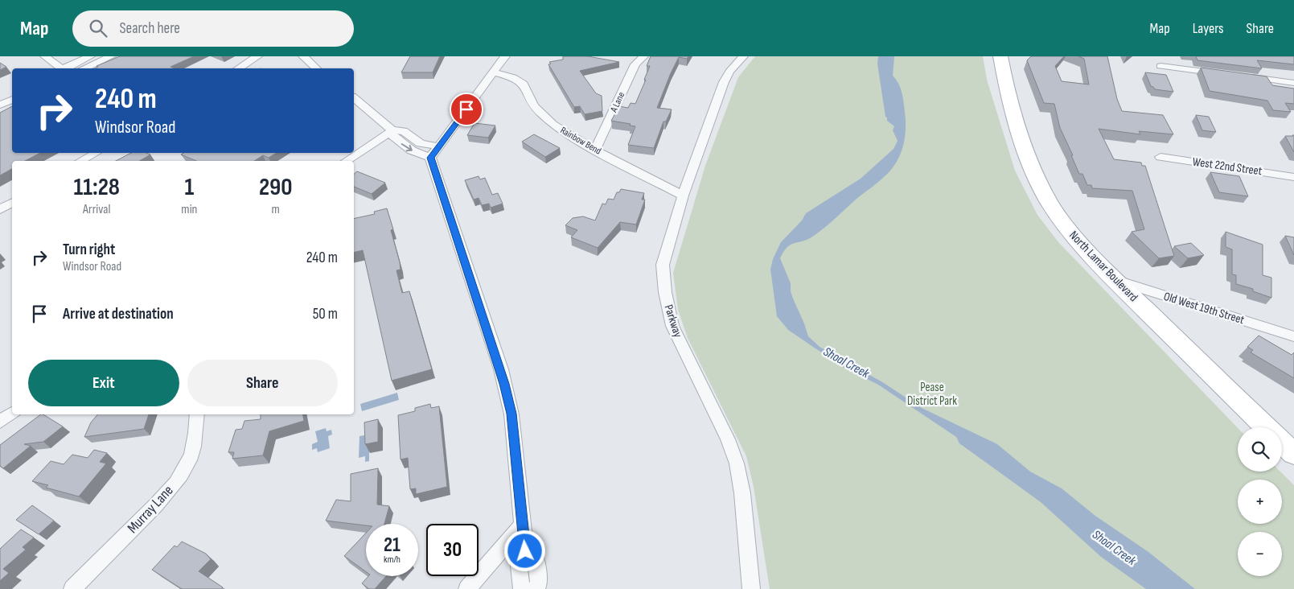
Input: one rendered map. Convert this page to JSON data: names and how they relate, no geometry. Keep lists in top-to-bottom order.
{
  "streets": {
    "main road": ["North Lamar Boulevard"],
    "street": [
      "A Lane",
      "Rainbow Bend",
      "West 22nd Street",
      "Old West 19th Street",
      "Parkway",
      "Murray Lane"
    ]
  },
  "crossings": [
    ["A Lane", "Rainbow Bend"],
    ["Rainbow Bend", "Parkway"],
    ["North Lamar Boulevard", "Old West 19th Street"]
  ],
  "water": ["Shoal Creek"],
  "parks": ["Pease District Park"],
  "page": {
    "header": "Map",
    "search": "Search here",
    "nav": ["Map", "Layers", "Share"],
    "turn": ["240 m", "Windsor Road"],
    "eta": [
      "11:28",
      "Arrival",
      "1",
      "min",
      "290",
      "m"
    ],
    "list": [
      {
        "name": "Turn right",
        "note": "Windsor Road",
        "value": "240 m"
      },
      {
        "name": "Arrive at destination",
        "value": "50 m"
      }
    ],
    "buttons": ["Exit", "Share"],
    "map_buttons": ["+", "−"],
    "speed": "21 km/h",
    "limit": "30"
  }
}
